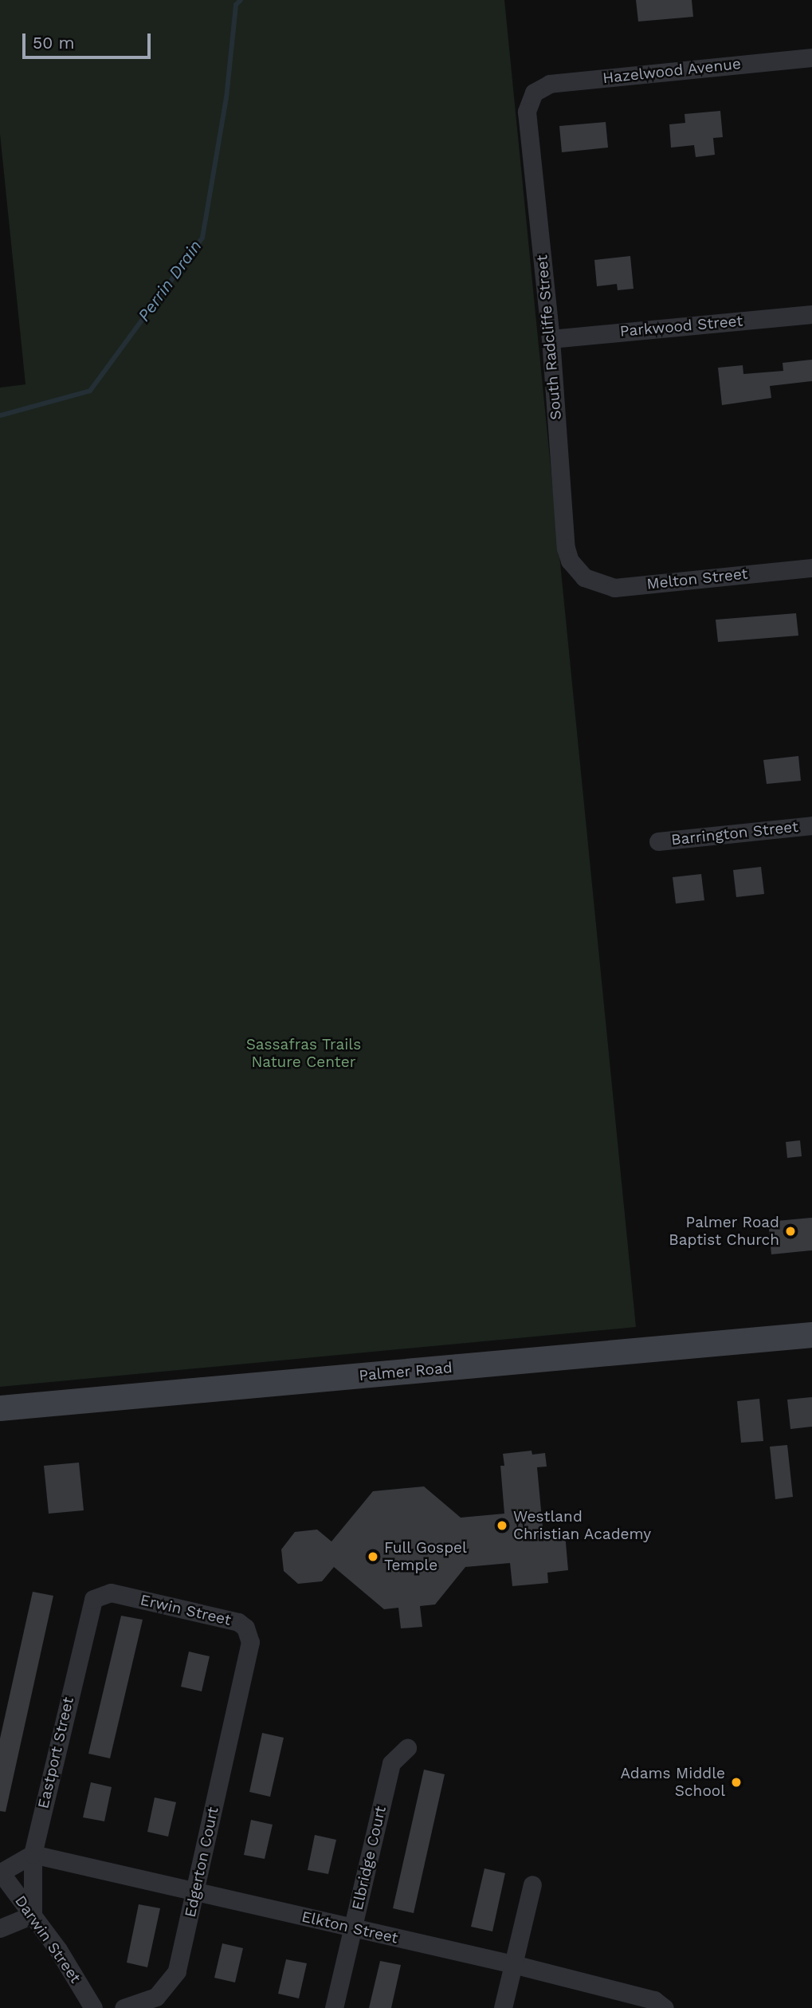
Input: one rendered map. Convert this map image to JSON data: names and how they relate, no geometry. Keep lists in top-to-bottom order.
{
  "streets": {
    "street": [
      "Hazelwood Avenue",
      "Parkwood Street",
      "South Radcliffe Street",
      "Melton Street",
      "Barrington Street",
      "Palmer Road",
      "Erwin Street",
      "Eastport Street",
      "Elbridge Court",
      "Edgerton Court",
      "Elkton Street",
      "Darwin Street"
    ]
  },
  "crossings": [
    ["Hazelwood Avenue", "South Radcliffe Street"],
    ["Parkwood Street", "South Radcliffe Street"],
    ["South Radcliffe Street", "Melton Street"],
    ["Erwin Street", "Eastport Street"],
    ["Erwin Street", "Edgerton Court"],
    ["Eastport Street", "Elkton Street"],
    ["Eastport Street", "Darwin Street"],
    ["Elbridge Court", "Elkton Street"],
    ["Edgerton Court", "Elkton Street"]
  ],
  "water": ["Perrin Drain"],
  "parks": ["Sassafras Trails Nature Center"],
  "places": [
    "Palmer Road Baptist Church",
    "Westland Christian Academy",
    "Full Gospel Temple",
    "Adams Middle School"
  ],
  "scale_bar": "50 m"
}
